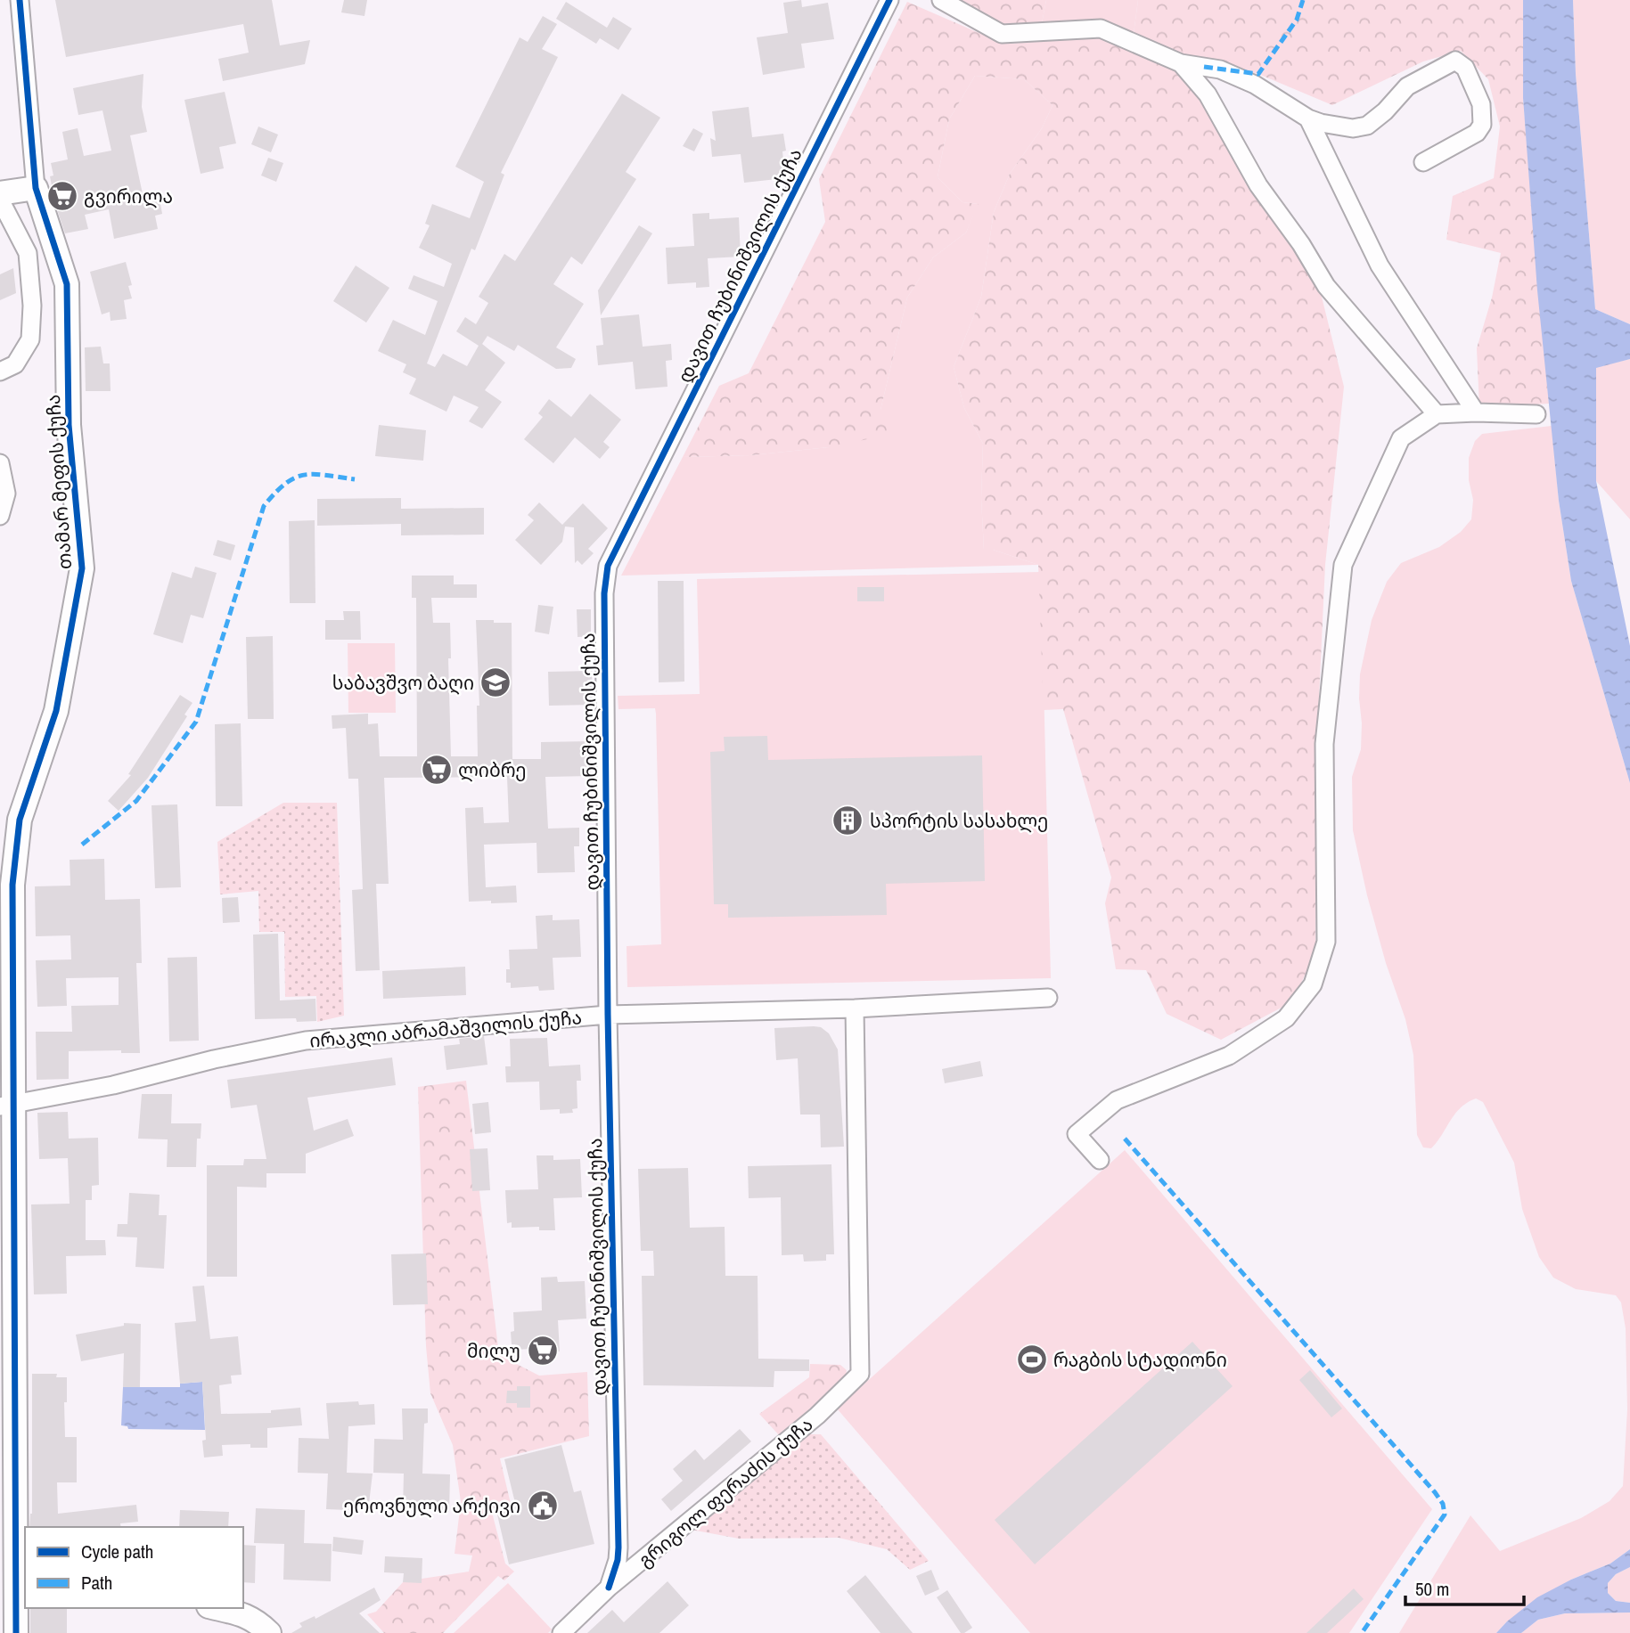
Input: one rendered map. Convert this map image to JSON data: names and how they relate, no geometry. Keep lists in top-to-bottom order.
{
  "streets": {
    "street": [
      "დავით ჩუბინიშვილის ქუჩა",
      "თამარ მეფის ქუჩა",
      "ირაკლი აბრამაშვილის ქუჩა",
      "გრიგოლ ფერაძის ქუჩა"
    ]
  },
  "crossings": [
    ["დავით ჩუბინიშვილის ქუჩა", "ირაკლი აბრამაშვილის ქუჩა"],
    ["დავით ჩუბინიშვილის ქუჩა", "გრიგოლ ფერაძის ქუჩა"],
    ["თამარ მეფის ქუჩა", "ირაკლი აბრამაშვილის ქუჩა"],
    ["ირაკლი აბრამაშვილის ქუჩა", "გრიგოლ ფერაძის ქუჩა"]
  ],
  "places": {
    "supermarket": ["გვირილა", "ლიბრე", "მილუ"],
    "school or university": ["საბავშვო ბაღი"],
    "building": ["სპორტის სასახლე"],
    "sports": ["რაგბის სტადიონი"],
    "public building": ["ეროვნული არქივი"]
  },
  "legend": ["Cycle path", "Path"],
  "scale_bar": "50 m"
}
